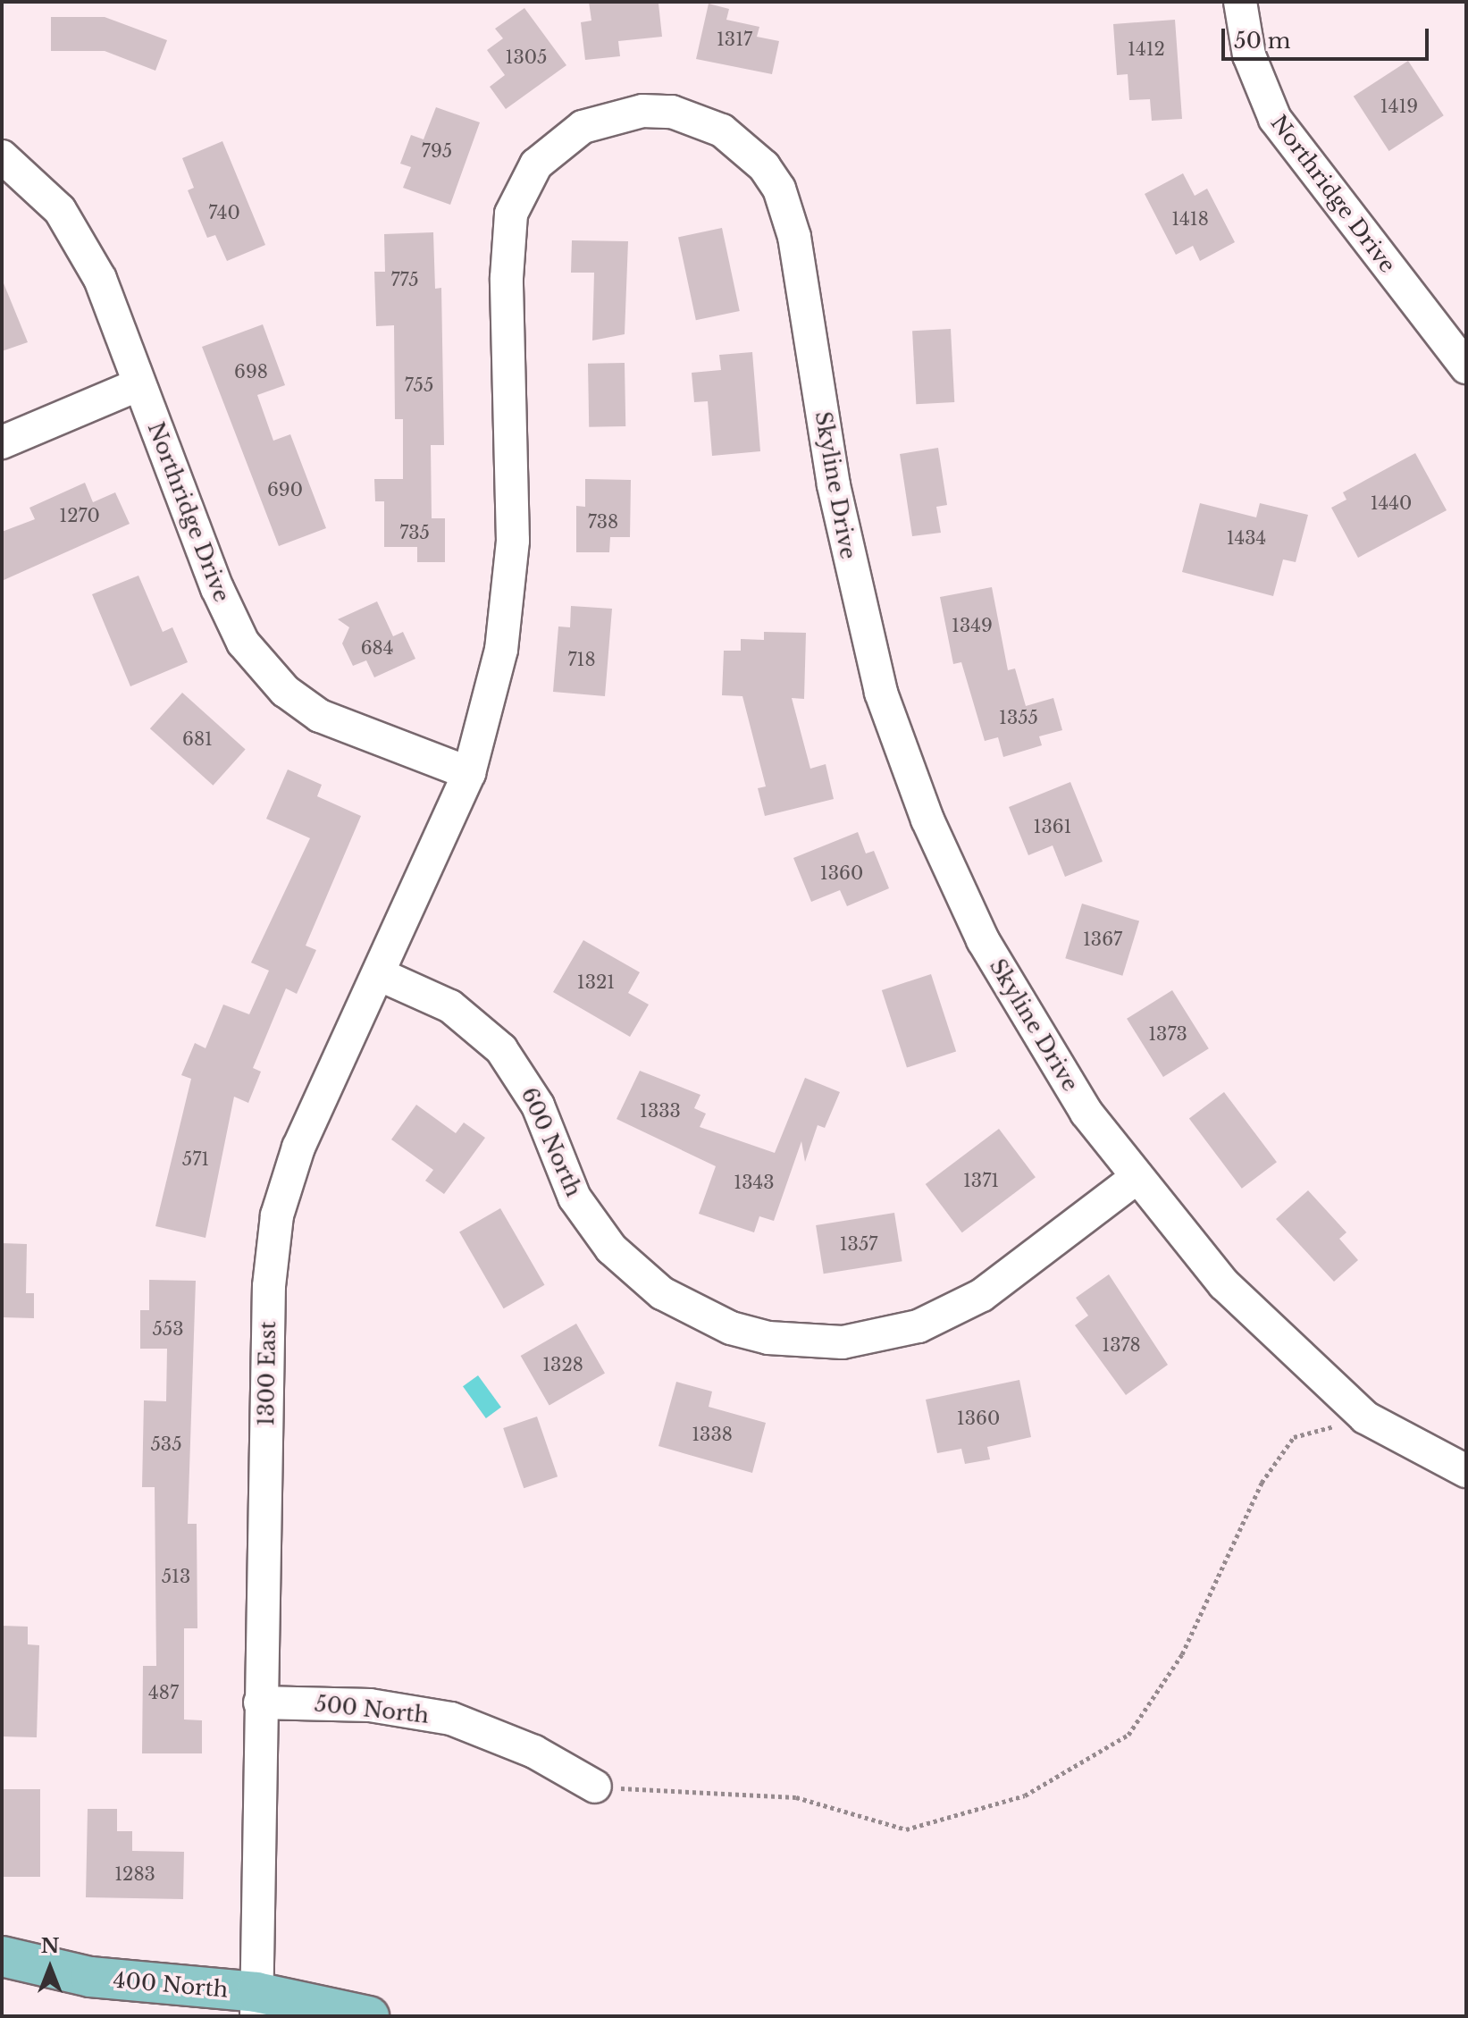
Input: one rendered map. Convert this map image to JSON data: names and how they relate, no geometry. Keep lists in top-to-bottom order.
{
  "streets": {
    "main road": ["400 North"],
    "street": [
      "Northridge Drive",
      "Skyline Drive",
      "600 North",
      "1300 East",
      "500 North"
    ]
  },
  "crossings": [
    ["Northridge Drive", "Skyline Drive"],
    ["Northridge Drive", "1300 East"],
    ["Skyline Drive", "600 North"],
    ["Skyline Drive", "1300 East"],
    ["600 North", "1300 East"],
    ["1300 East", "500 North"],
    ["1300 East", "400 North"]
  ],
  "house_numbers": [
    "1317",
    "1412",
    "1305",
    "1419",
    "795",
    "740",
    "1418",
    "775",
    "698",
    "755",
    "690",
    "1440",
    "1270",
    "738",
    "735",
    "1434",
    "1349",
    "684",
    "718",
    "1355",
    "681",
    "1361",
    "1360",
    "1367",
    "1321",
    "1373",
    "1333",
    "571",
    "1371",
    "1343",
    "1357",
    "553",
    "1378",
    "1328",
    "1360",
    "1338",
    "535",
    "513",
    "487",
    "1283"
  ],
  "scale_bar": "50 m",
  "north": "top"
}
